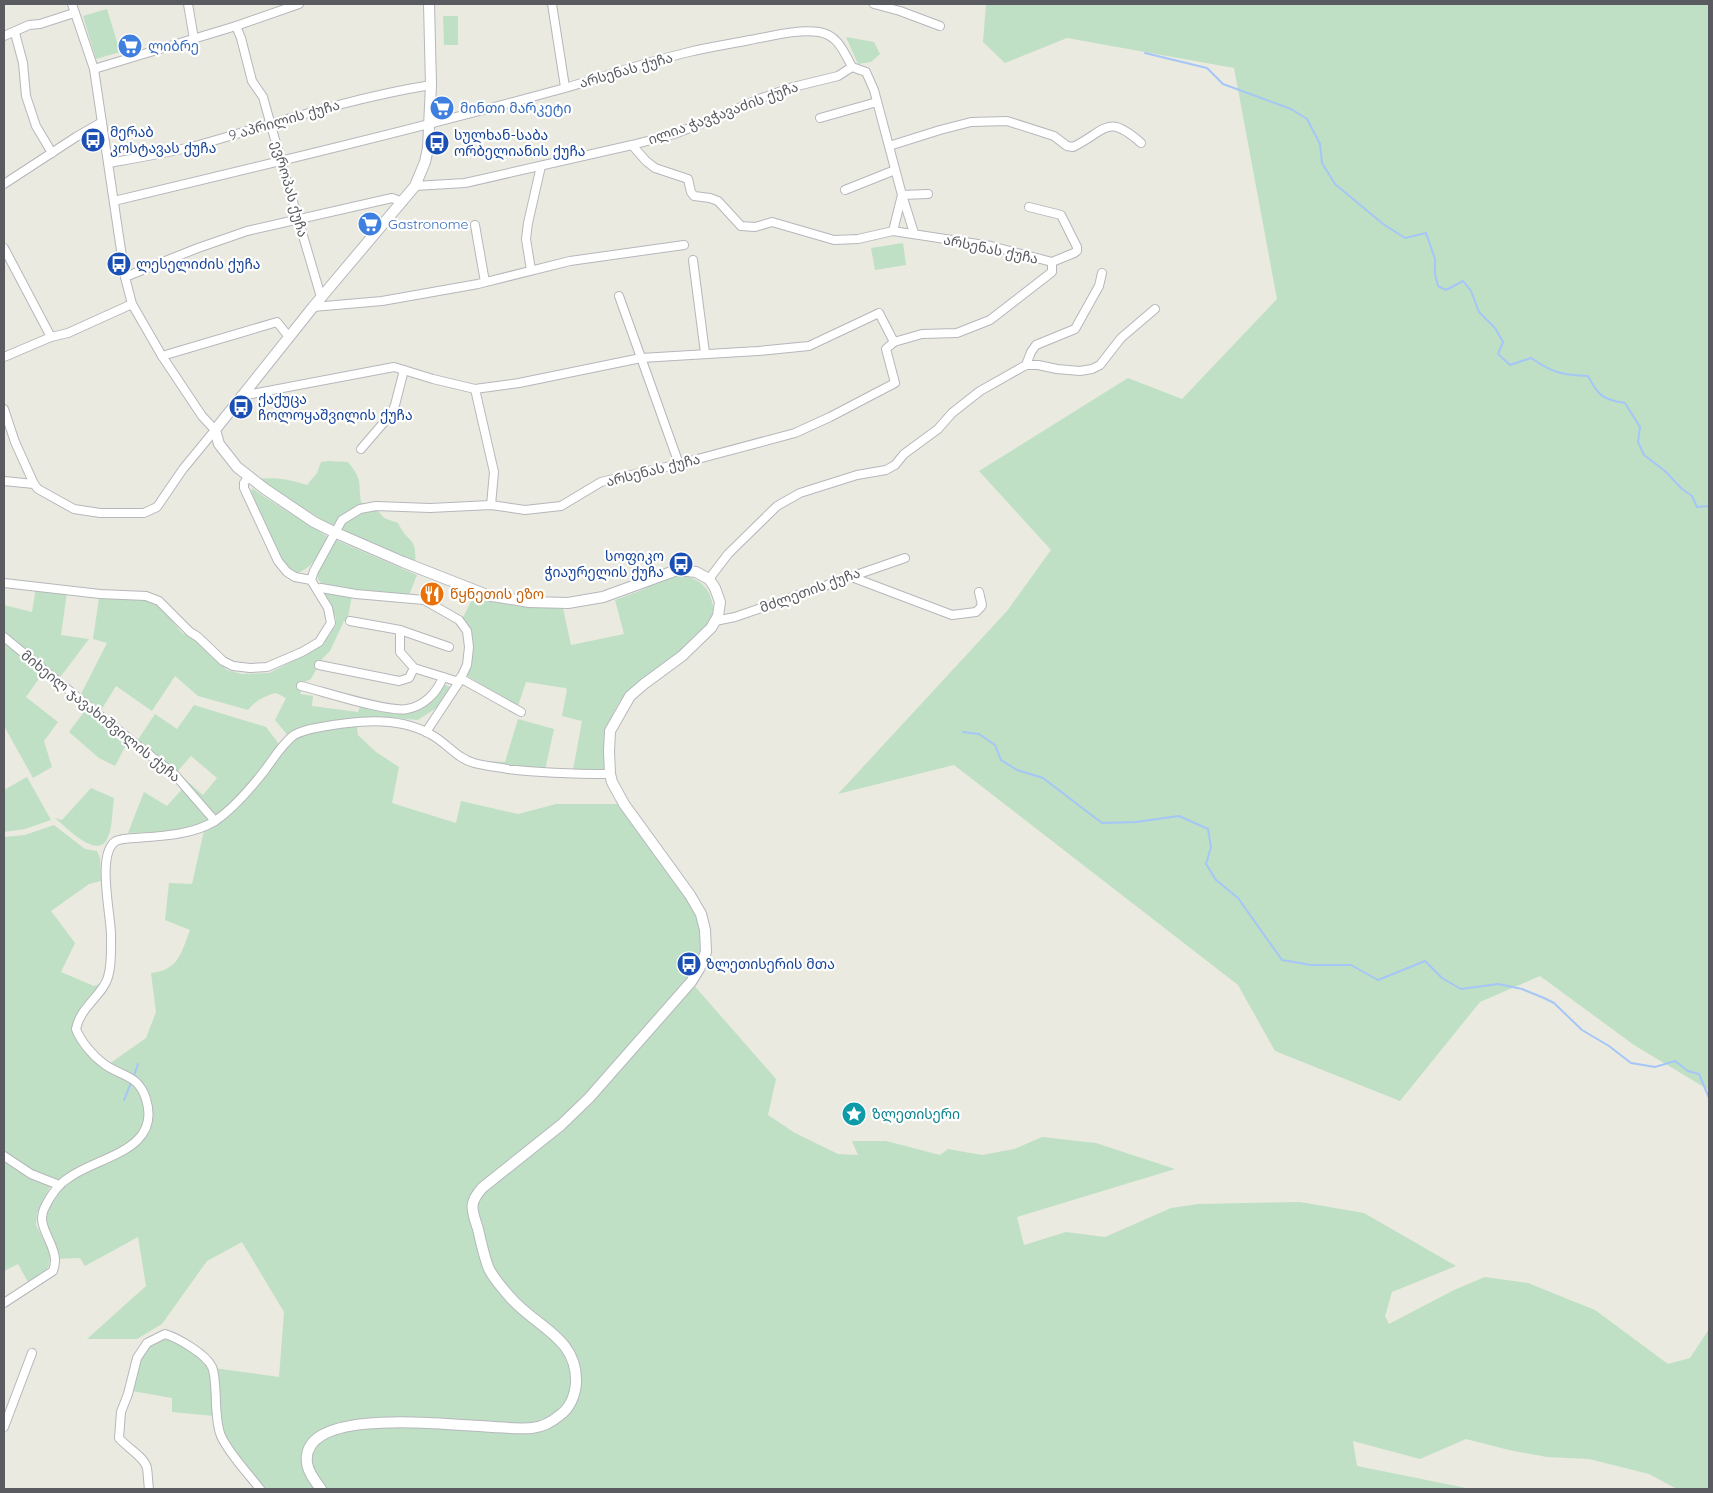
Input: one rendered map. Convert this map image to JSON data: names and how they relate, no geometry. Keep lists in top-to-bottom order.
{
  "streets": {
    "street": [
      "არსენას ქუჩა",
      "ილია ჭავჭავაძის ქუჩა",
      "9 აპრილის ქუჩა",
      "ევროპას ქუჩა",
      "მძლეთის ქუჩა",
      "მიხეილ ჯავახიშვილის ქუჩა"
    ]
  },
  "crossings": [
    ["არსენას ქუჩა", "ილია ჭავჭავაძის ქუჩა"],
    ["9 აპრილის ქუჩა", "ევროპას ქუჩა"]
  ],
  "places": {
    "supermarket": ["ლიბრე", "მინთი მარკეტი", "Gastronome"],
    "bus stop": [
      "მერაბ კოსტავას ქუჩა",
      "სულხან-საბა ორბელიანის ქუჩა",
      "ლესელიძის ქუჩა",
      "ქაქუცა ჩოლოყაშვილის ქუჩა",
      "სოფიკო ჭიაურელის ქუჩა",
      "ზლეთისერის მთა"
    ],
    "restaurant": ["წყნეთის ეზო"],
    "place": ["ზლეთისერი"]
  }
}
